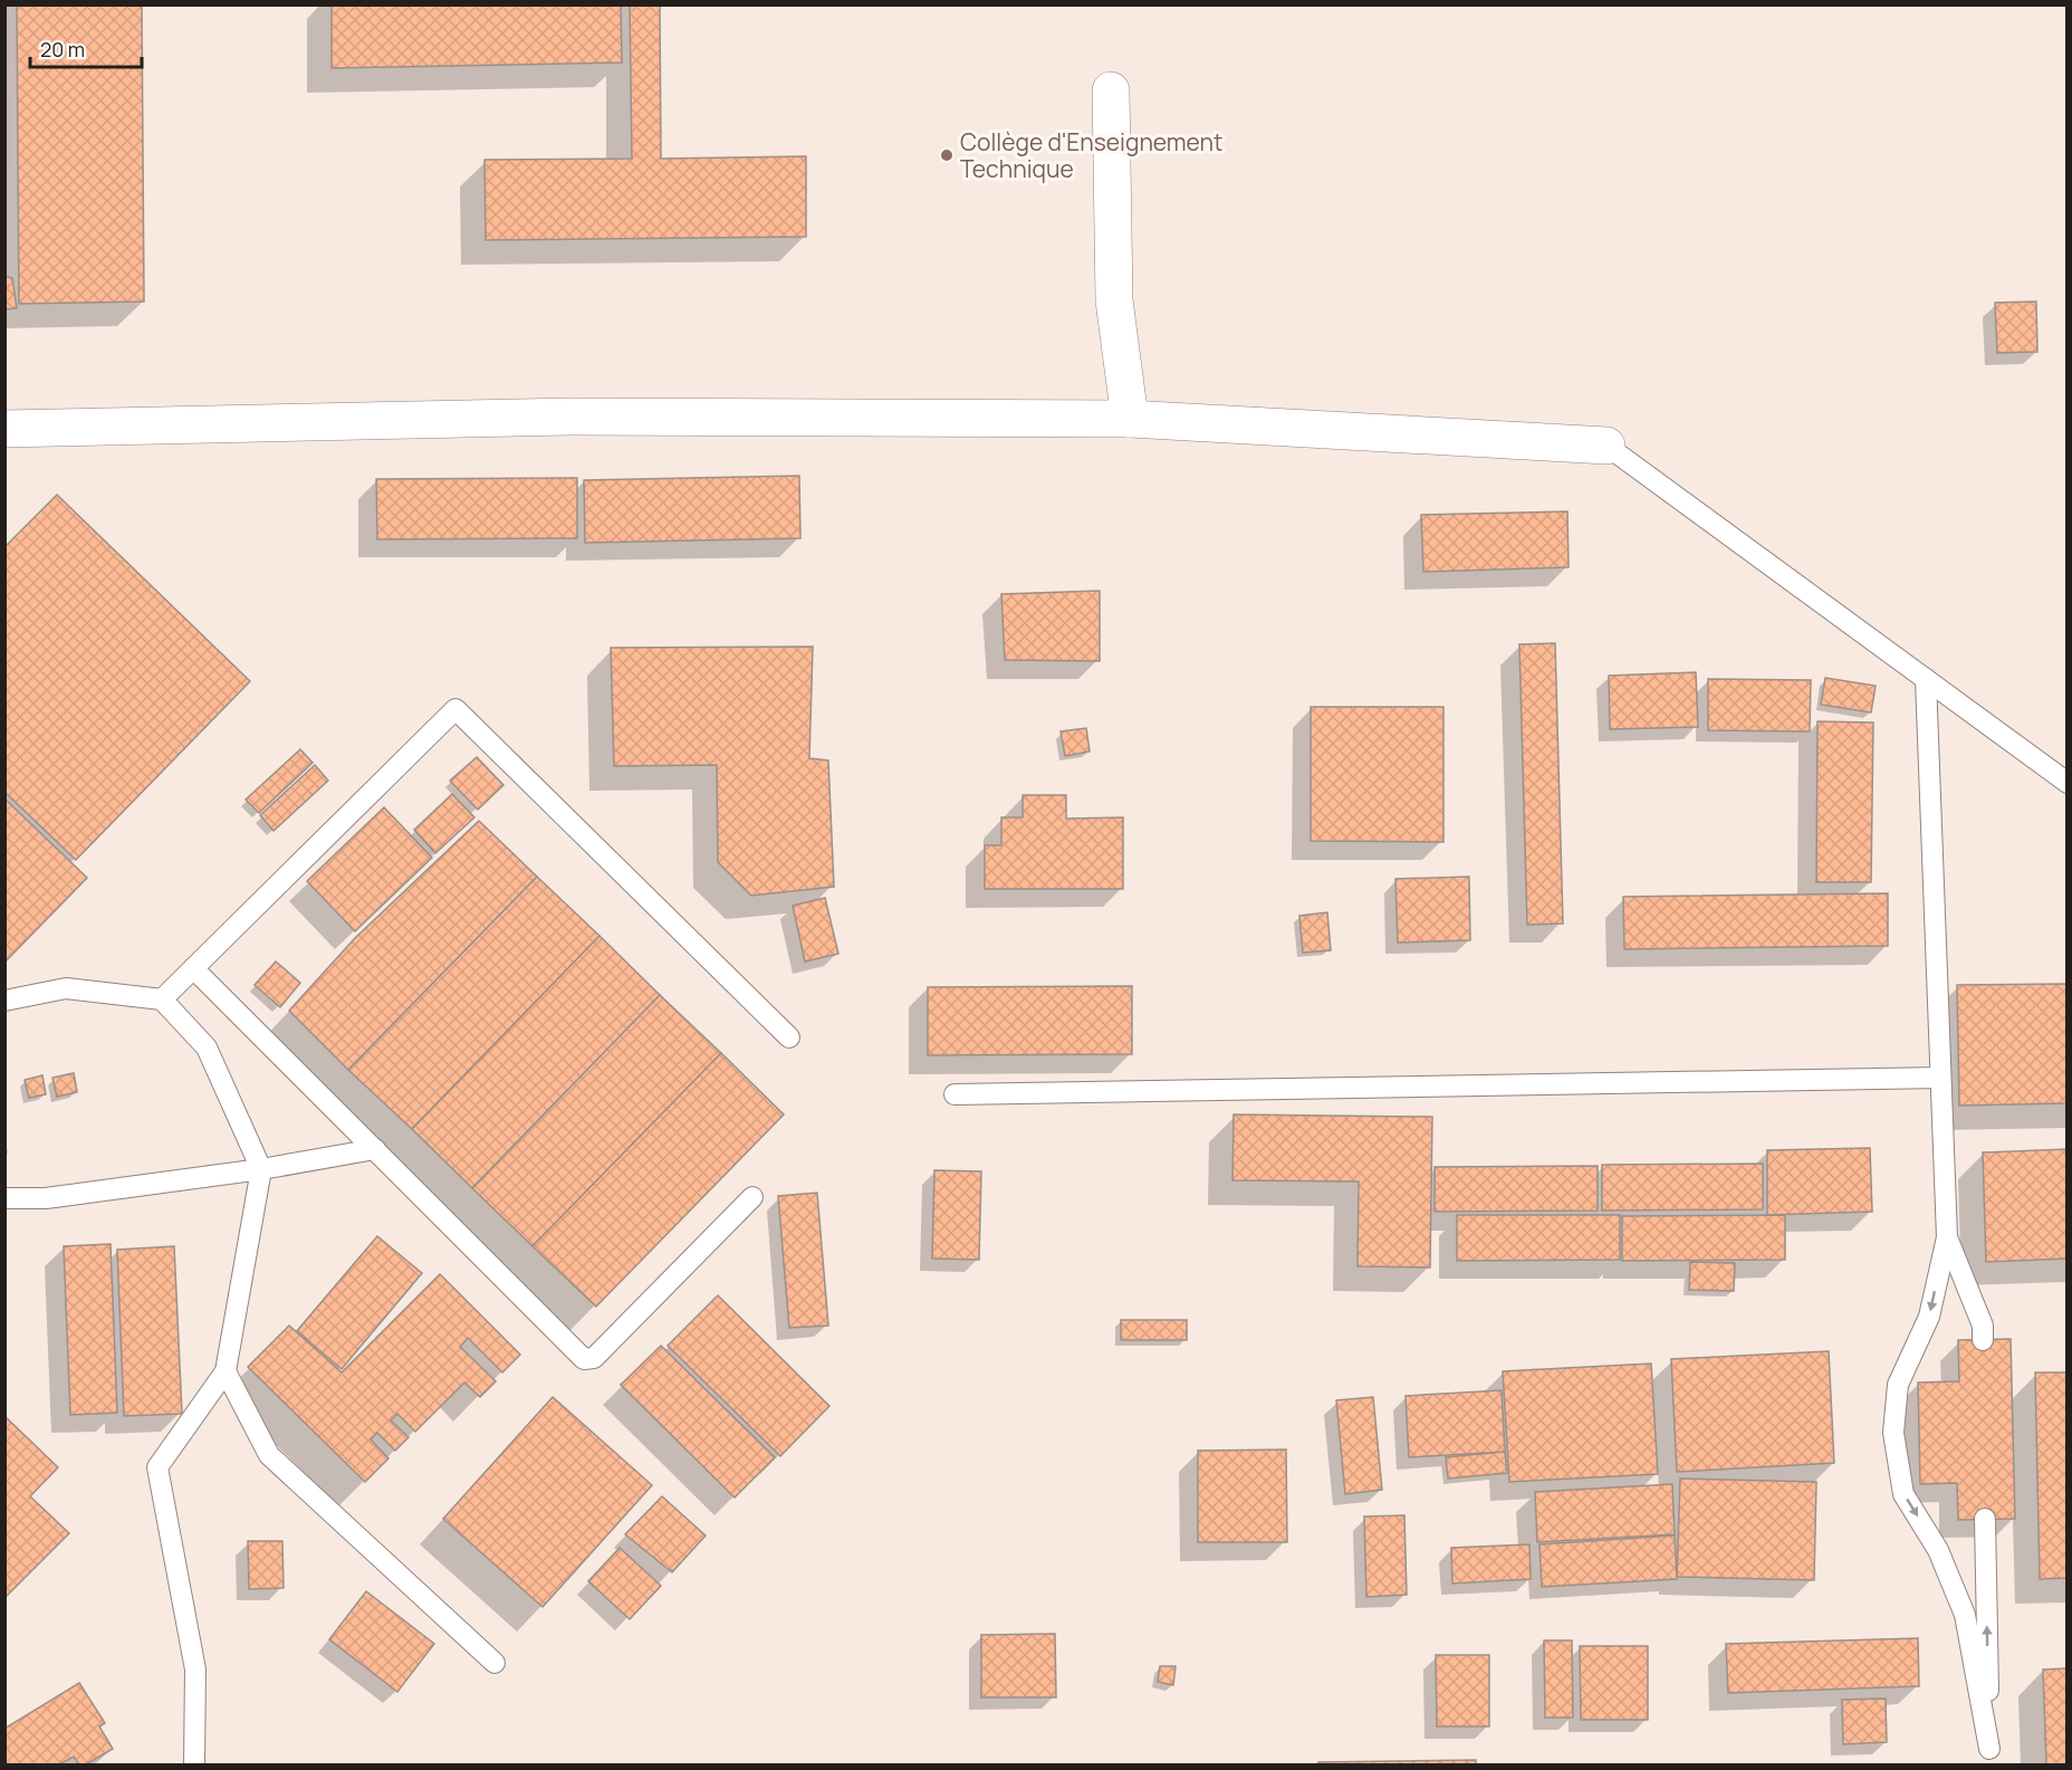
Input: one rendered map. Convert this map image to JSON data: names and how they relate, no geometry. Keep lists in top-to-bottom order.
{
  "places": ["Collège d'Enseignement Technique"],
  "scale_bar": "20 m"
}
